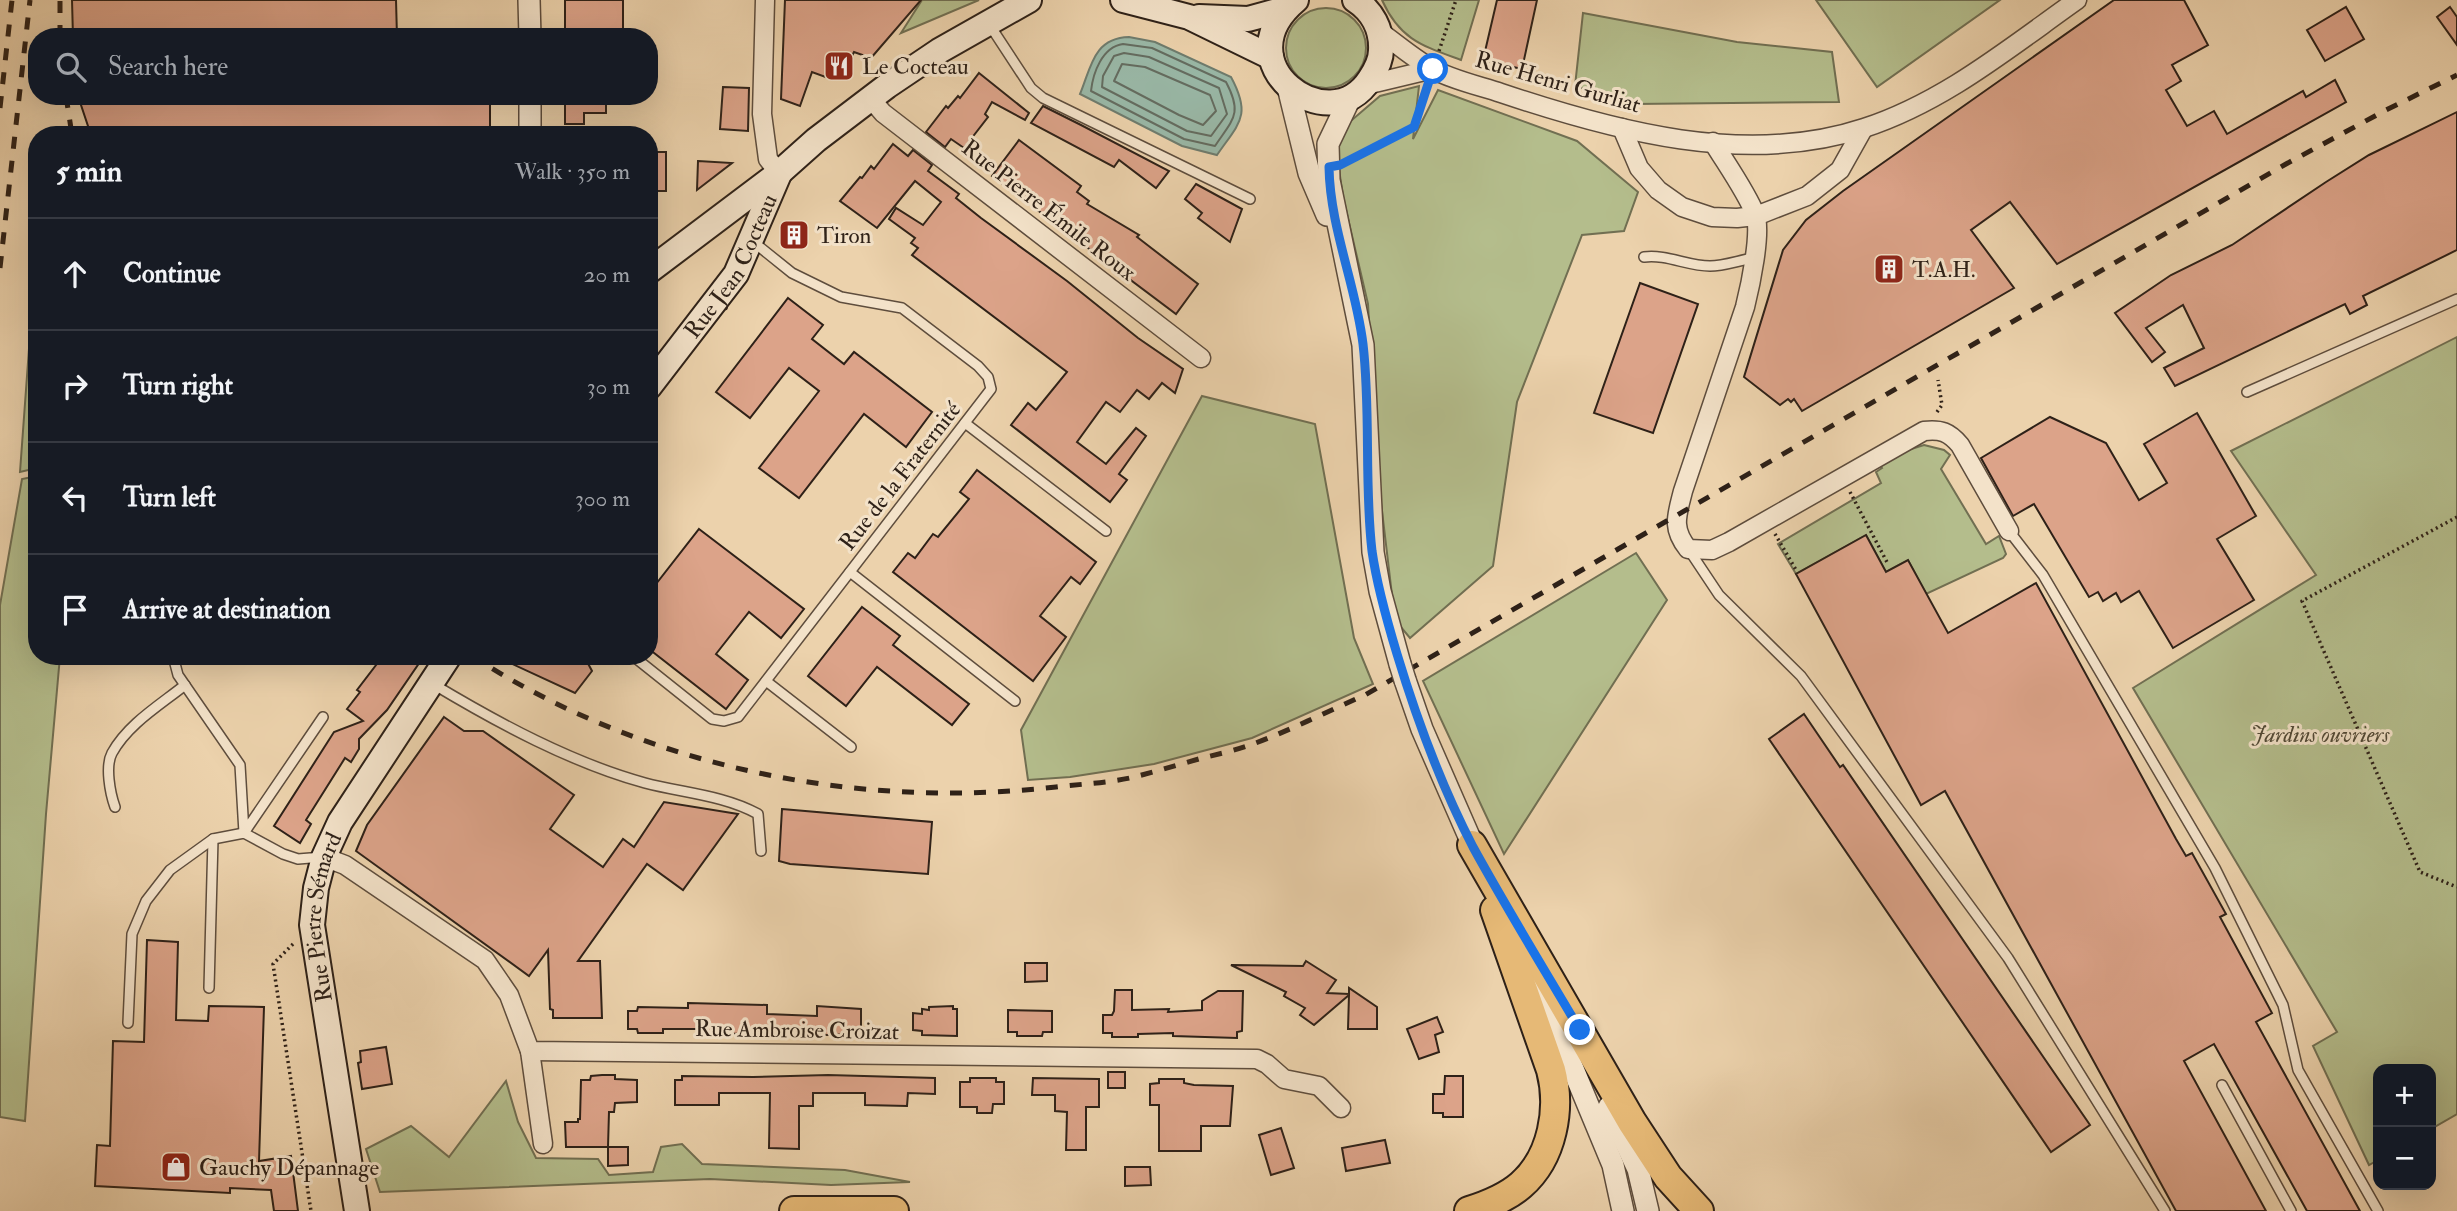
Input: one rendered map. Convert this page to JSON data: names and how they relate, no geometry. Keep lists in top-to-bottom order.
{
  "streets": {
    "main road": ["Rue Jean Cocteau", "Rue Pierre Sémard"],
    "street": ["Rue Henri Gurliat", "Rue Pierre Émile Roux", "Rue Ambroise Croizat"],
    "lane": ["Rue de la Fraternité"]
  },
  "crossings": [
    ["Rue Pierre Émile Roux", "Rue Jean Cocteau"],
    ["Rue Jean Cocteau", "Rue de la Fraternité"]
  ],
  "parks": ["Jardins ouvriers"],
  "places": {
    "restaurant": ["Le Cocteau"],
    "building": ["Tiron", "T.A.H."],
    "shop": ["Gauchy Dépannage"]
  },
  "page": {
    "search": "Search here",
    "heading": ["5 min", "Walk · 350 m"],
    "list": [
      ["Continue", "20 m"],
      ["Turn right", "30 m"],
      ["Turn left", "300 m"],
      "Arrive at destination"
    ],
    "map_buttons": ["+", "−"]
  }
}
